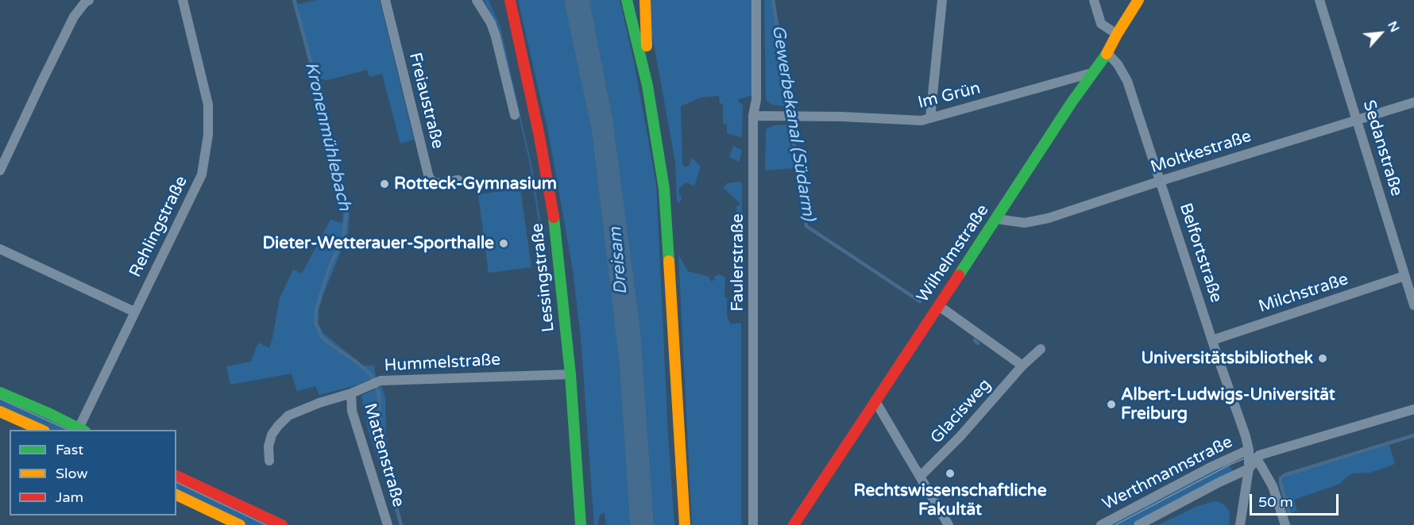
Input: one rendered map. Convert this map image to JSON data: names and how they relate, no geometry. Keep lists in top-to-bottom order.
{
  "streets": {
    "main road": ["Wilhelmstraße", "Lessingstraße"],
    "street": [
      "Im Grün",
      "Freiaustraße",
      "Sedanstraße",
      "Moltkestraße",
      "Rehlingstraße",
      "Belfortstraße",
      "Faulerstraße",
      "Milchstraße",
      "Hummelstraße",
      "Glacisweg",
      "Mattenstraße",
      "Werthmannstraße"
    ]
  },
  "crossings": [
    ["Im Grün", "Wilhelmstraße"],
    ["Im Grün", "Faulerstraße"],
    ["Sedanstraße", "Moltkestraße"],
    ["Sedanstraße", "Milchstraße"],
    ["Moltkestraße", "Belfortstraße"],
    ["Moltkestraße", "Wilhelmstraße"],
    ["Belfortstraße", "Wilhelmstraße"],
    ["Belfortstraße", "Milchstraße"],
    ["Belfortstraße", "Werthmannstraße"],
    ["Lessingstraße", "Hummelstraße"],
    ["Hummelstraße", "Mattenstraße"]
  ],
  "water": ["Gewerbekanal (Südarm)", "Kronenmühlebach", "Dreisam"],
  "places": [
    "Rotteck-Gymnasium",
    "Dieter-Wetterauer-Sporthalle",
    "Universitätsbibliothek",
    "Albert-Ludwigs-Universität Freiburg",
    "Rechtswissenschaftliche Fakultät"
  ],
  "legend": ["Fast", "Slow", "Jam"],
  "scale_bar": "50 m",
  "north": "top right"
}
